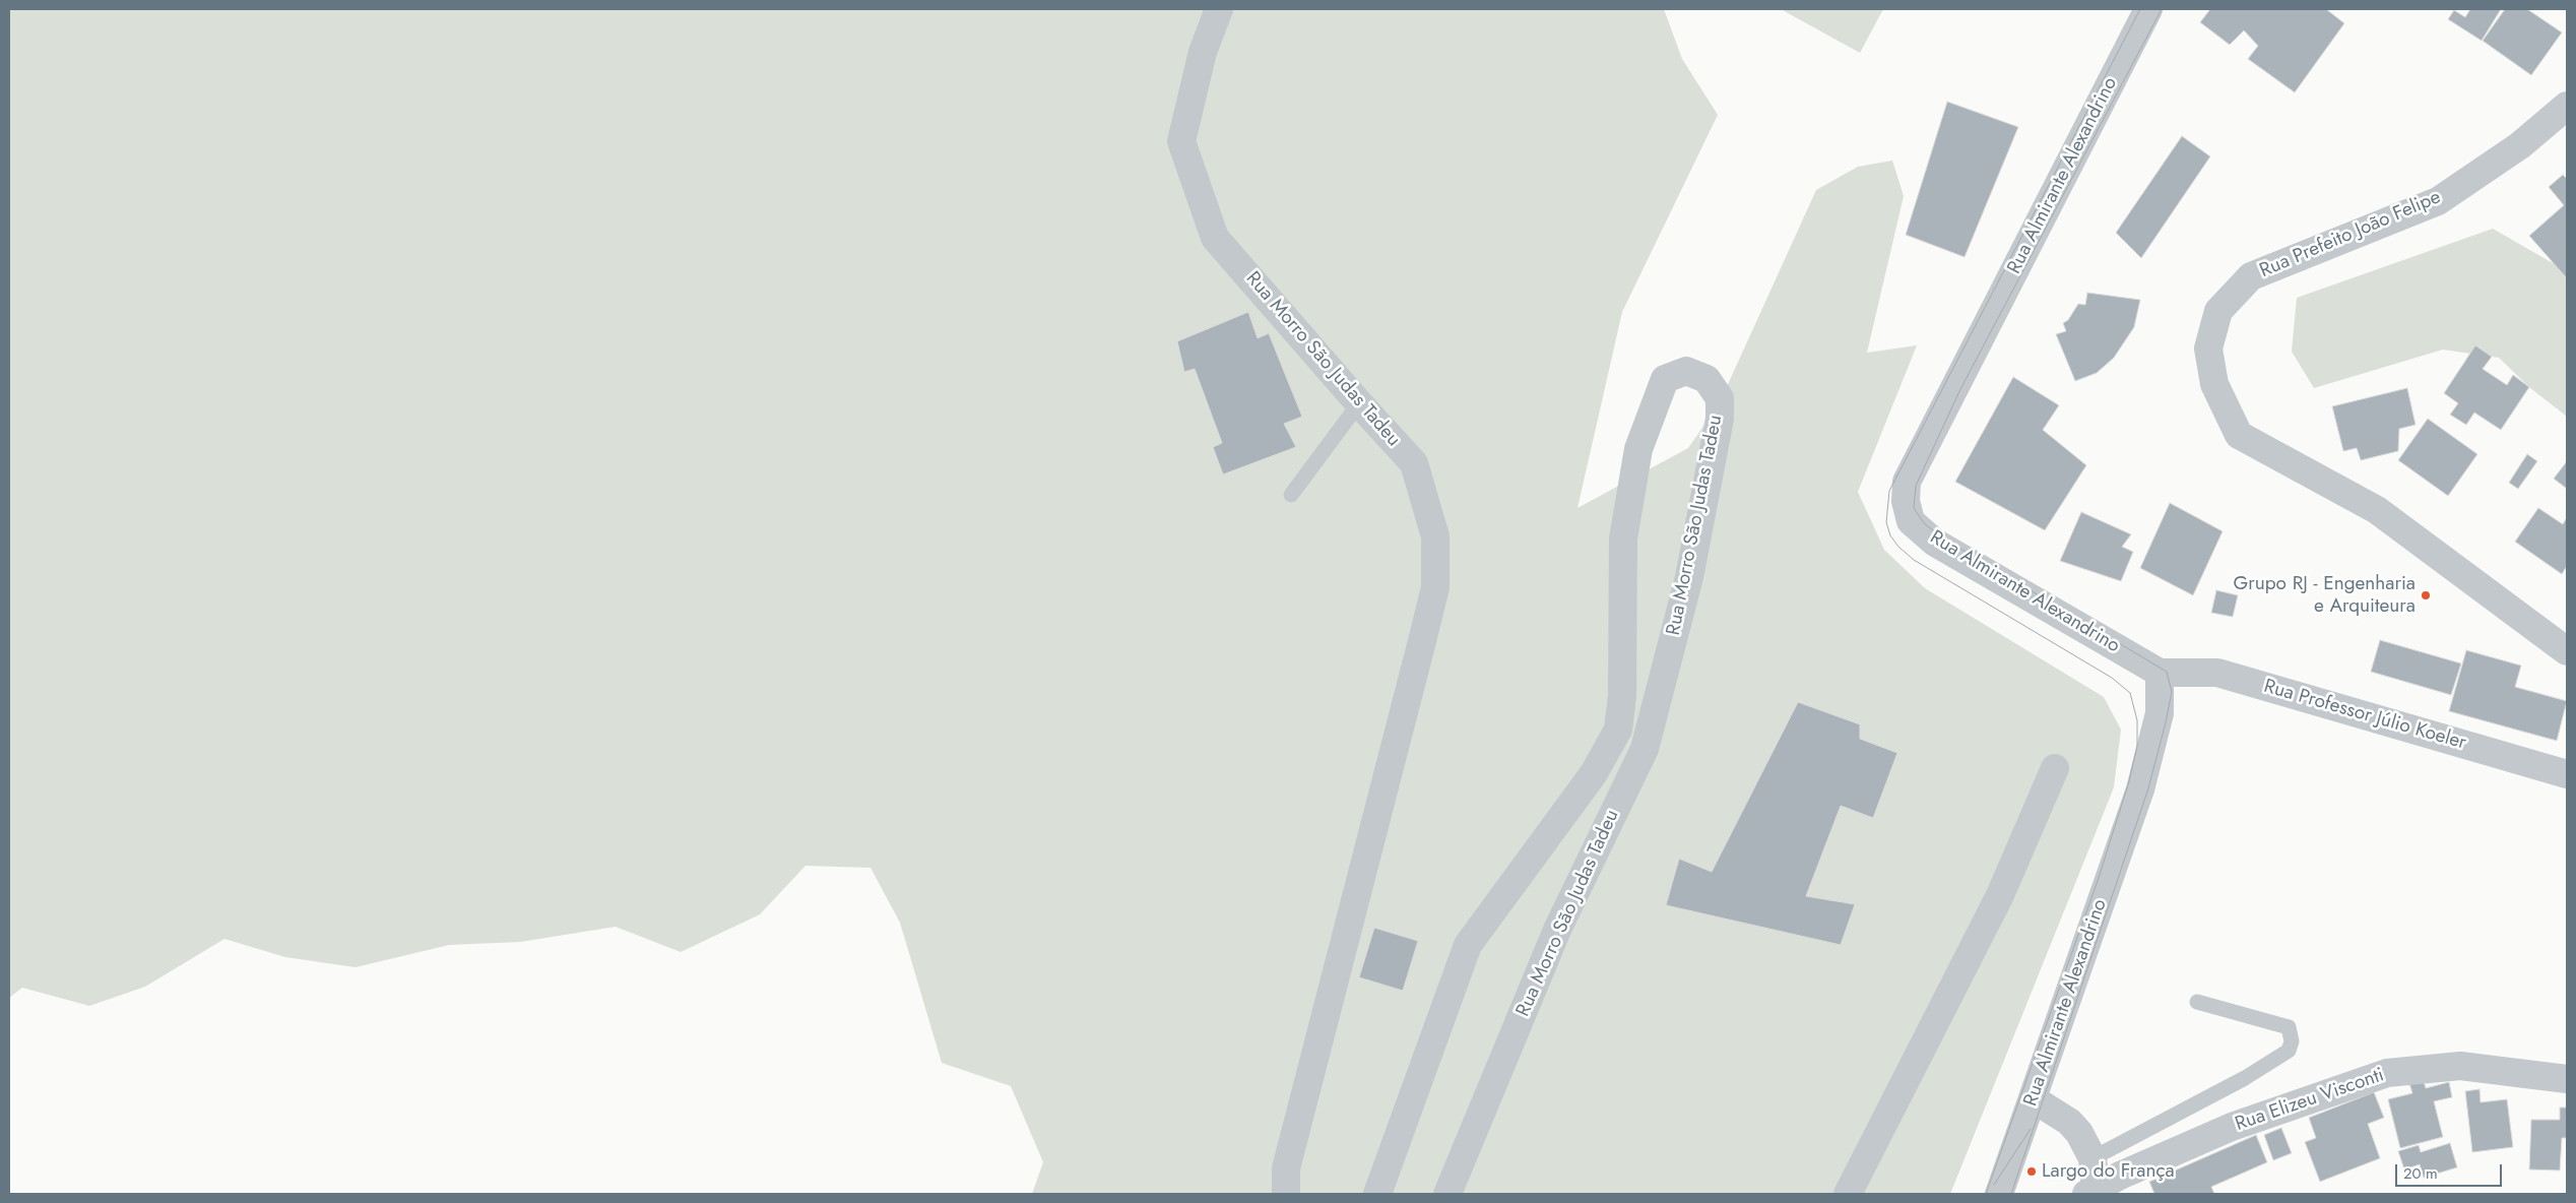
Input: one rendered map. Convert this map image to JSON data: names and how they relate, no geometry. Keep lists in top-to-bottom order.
{
  "streets": {
    "street": [
      "Rua Almirante Alexandrino",
      "Rua Prefeito João Felipe",
      "Rua Morro São Judas Tadeu",
      "Rua Professor Júlio Koeler",
      "Rua Elizeu Visconti"
    ]
  },
  "crossings": [
    ["Rua Almirante Alexandrino", "Rua Professor Júlio Koeler"]
  ],
  "places": ["Grupo RJ - Engenharia e Arquiteura", "Largo do França"],
  "scale_bar": "20 m"
}
